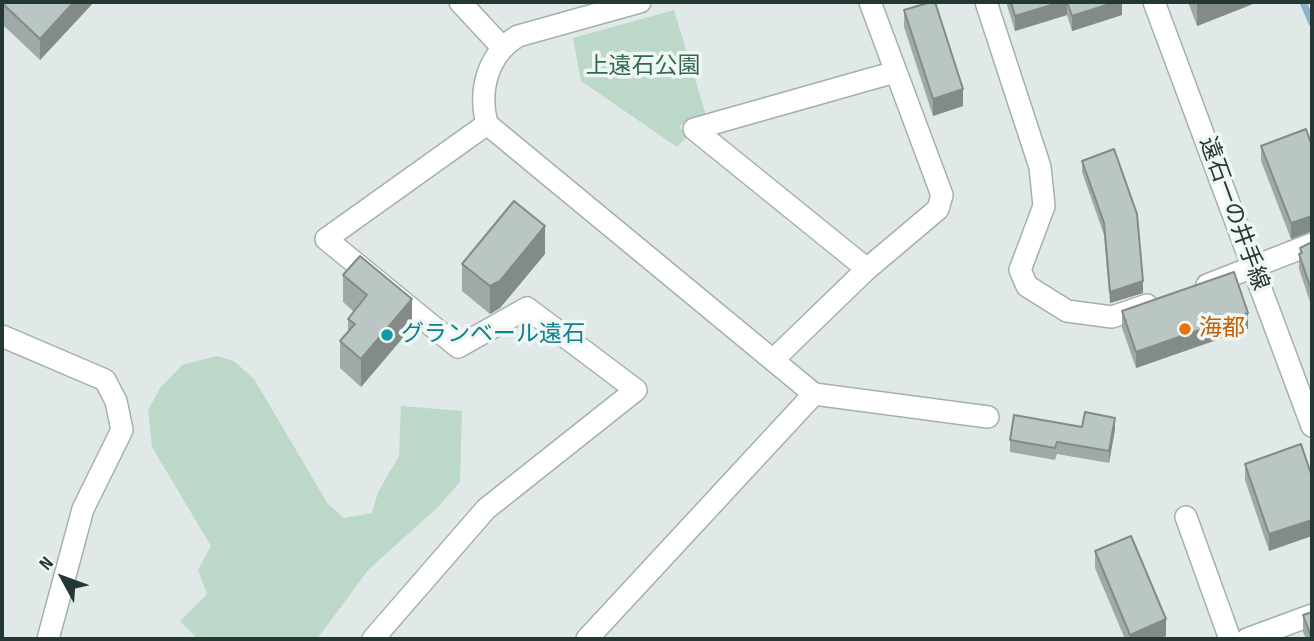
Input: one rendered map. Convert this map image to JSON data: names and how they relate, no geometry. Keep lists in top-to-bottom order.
{
  "streets": {
    "street": ["遠石一の井手線"]
  },
  "parks": ["上遠石公園"],
  "places": ["海都", "グランベール遠石"],
  "north": "top left"
}
